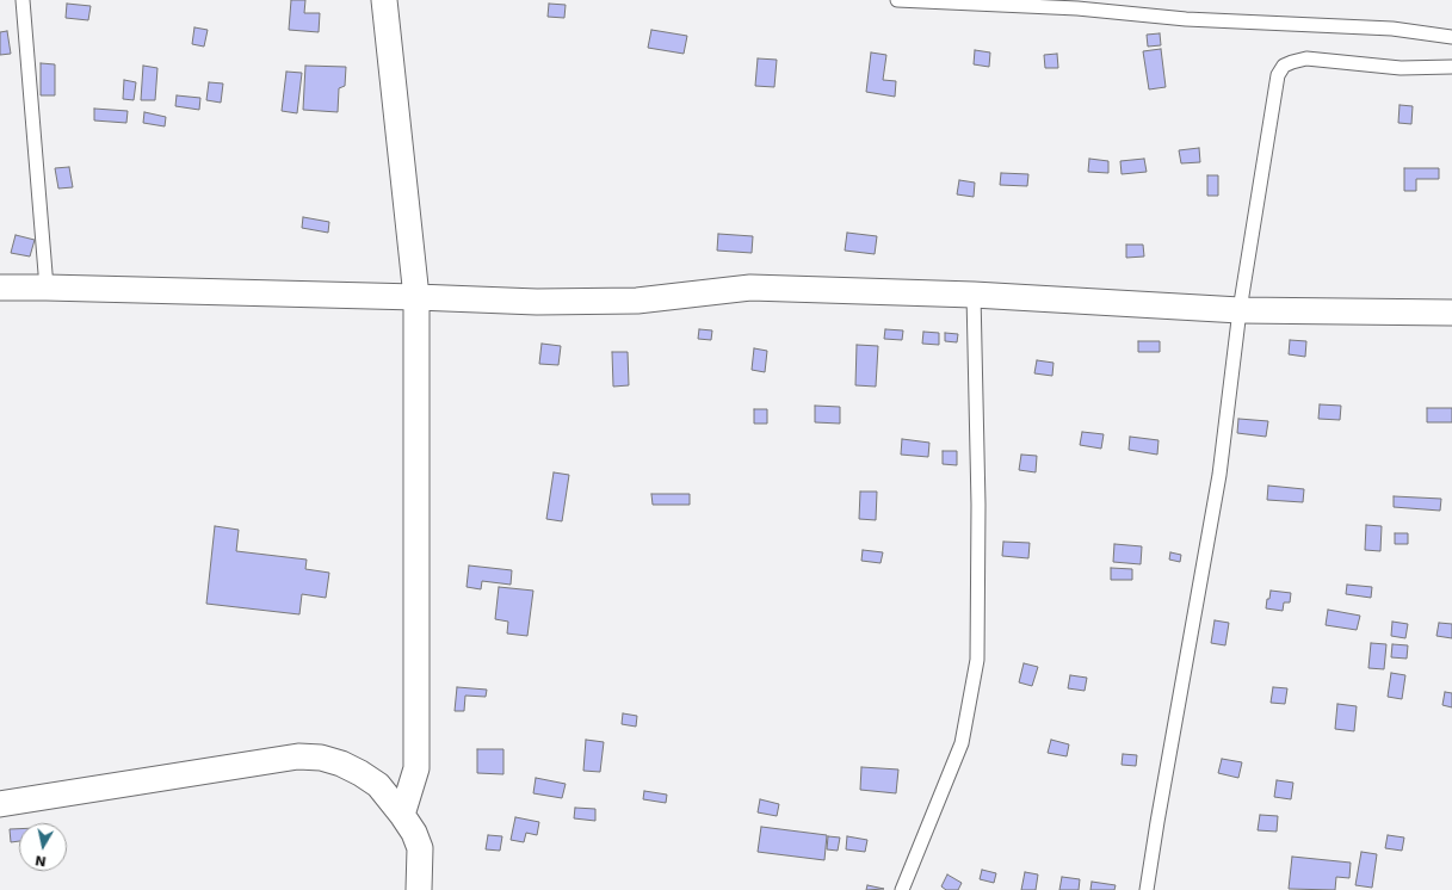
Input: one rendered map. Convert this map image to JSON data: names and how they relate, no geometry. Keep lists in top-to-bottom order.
{
  "north": "bottom"
}
